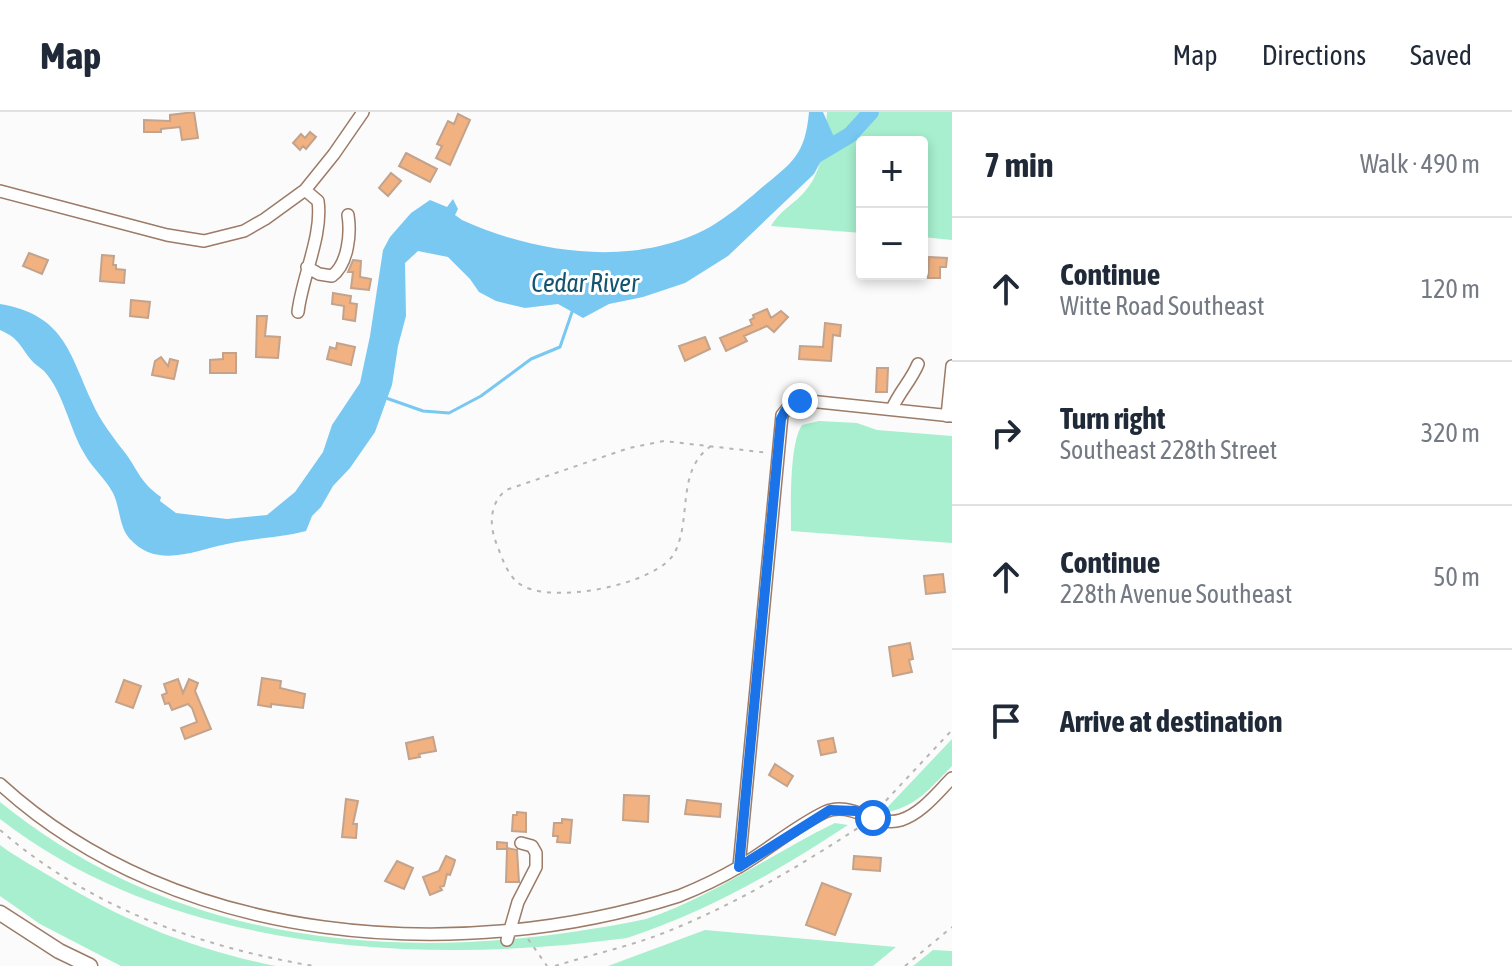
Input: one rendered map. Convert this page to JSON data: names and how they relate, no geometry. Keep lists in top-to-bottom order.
{
  "water": ["Cedar River"],
  "page": {
    "header": "Map",
    "nav": ["Map", "Directions", "Saved"],
    "heading": ["7 min", "Walk · 490 m"],
    "map_buttons": ["+", "−"],
    "list": [
      ["Continue", "Witte Road Southeast", "120 m"],
      ["Turn right", "Southeast 228th Street", "320 m"],
      ["Continue", "228th Avenue Southeast", "50 m"],
      "Arrive at destination"
    ]
  }
}
